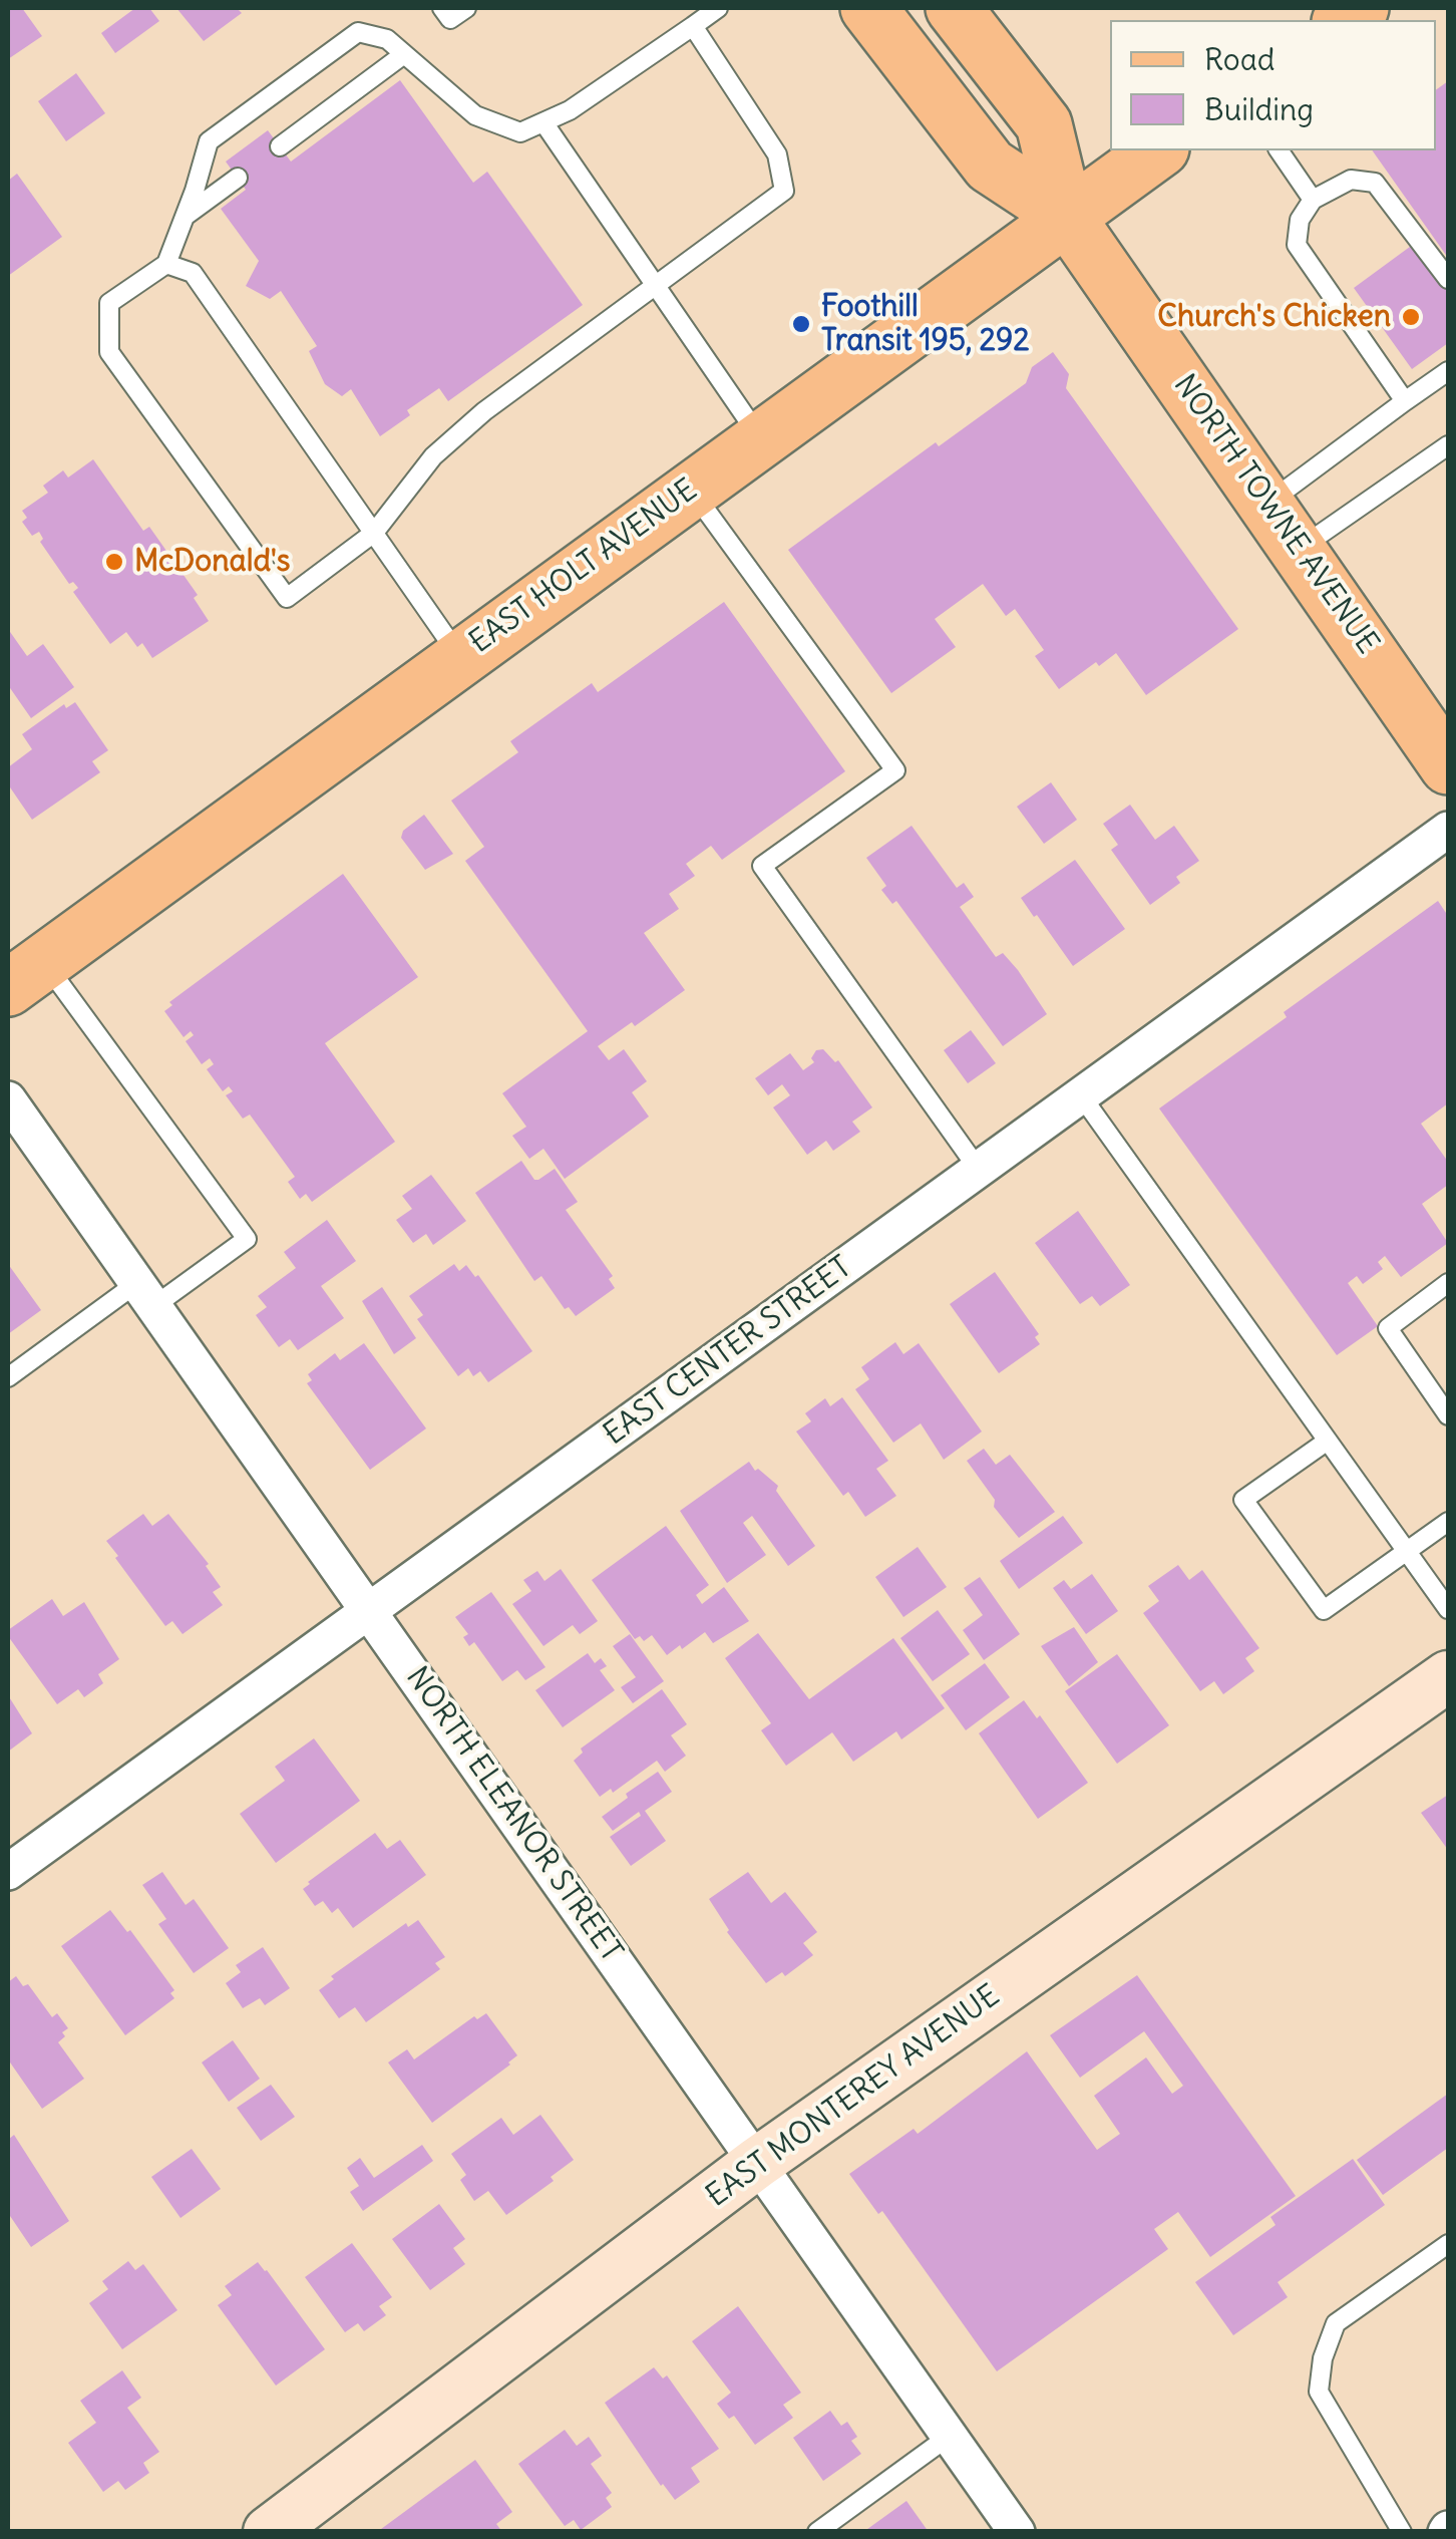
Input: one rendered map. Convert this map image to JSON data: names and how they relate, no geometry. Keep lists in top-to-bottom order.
{
  "streets": {
    "main road": ["NORTH TOWNE AVENUE", "EAST HOLT AVENUE"],
    "street": ["EAST CENTER STREET", "NORTH ELEANOR STREET", "EAST MONTEREY AVENUE"]
  },
  "crossings": [
    ["NORTH TOWNE AVENUE", "EAST HOLT AVENUE"],
    ["EAST CENTER STREET", "NORTH ELEANOR STREET"],
    ["NORTH ELEANOR STREET", "EAST MONTEREY AVENUE"]
  ],
  "places": ["Church's Chicken", "Foothill Transit 195, 292", "McDonald's"],
  "legend": ["Road", "Building"]
}
